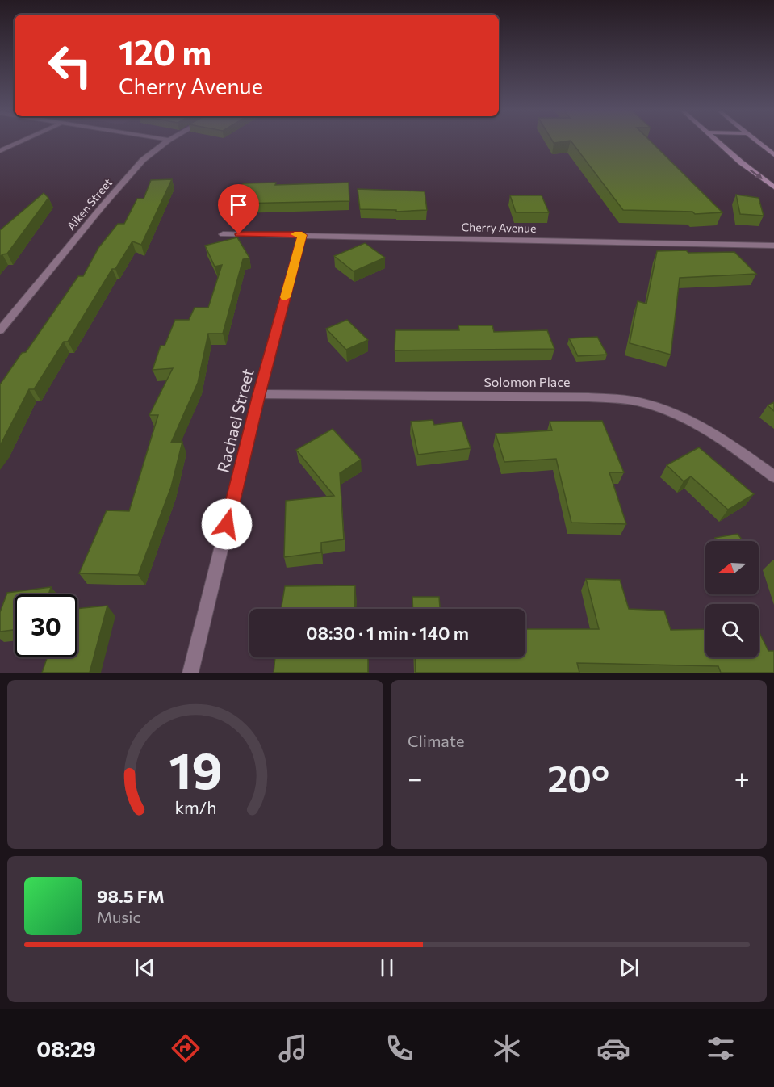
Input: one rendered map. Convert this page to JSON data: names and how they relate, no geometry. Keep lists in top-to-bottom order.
{
  "streets": {
    "street": [
      "Aiken Street",
      "Cherry Avenue",
      "Solomon Place",
      "Rachael Street"
    ]
  },
  "crossings": [
    ["Cherry Avenue", "Rachael Street"],
    ["Solomon Place", "Rachael Street"]
  ],
  "north": "left",
  "page": {
    "turn": ["120 m", "Cherry Avenue"],
    "limit": "30",
    "trip": "08:30 · 1 min · 140 m",
    "tile": "Climate",
    "heat": ["−", "20°", "+"],
    "song": ["98.5 FM", "Music"],
    "tabs": "08:29",
    "gauge": ["19", "km/h"]
  }
}
